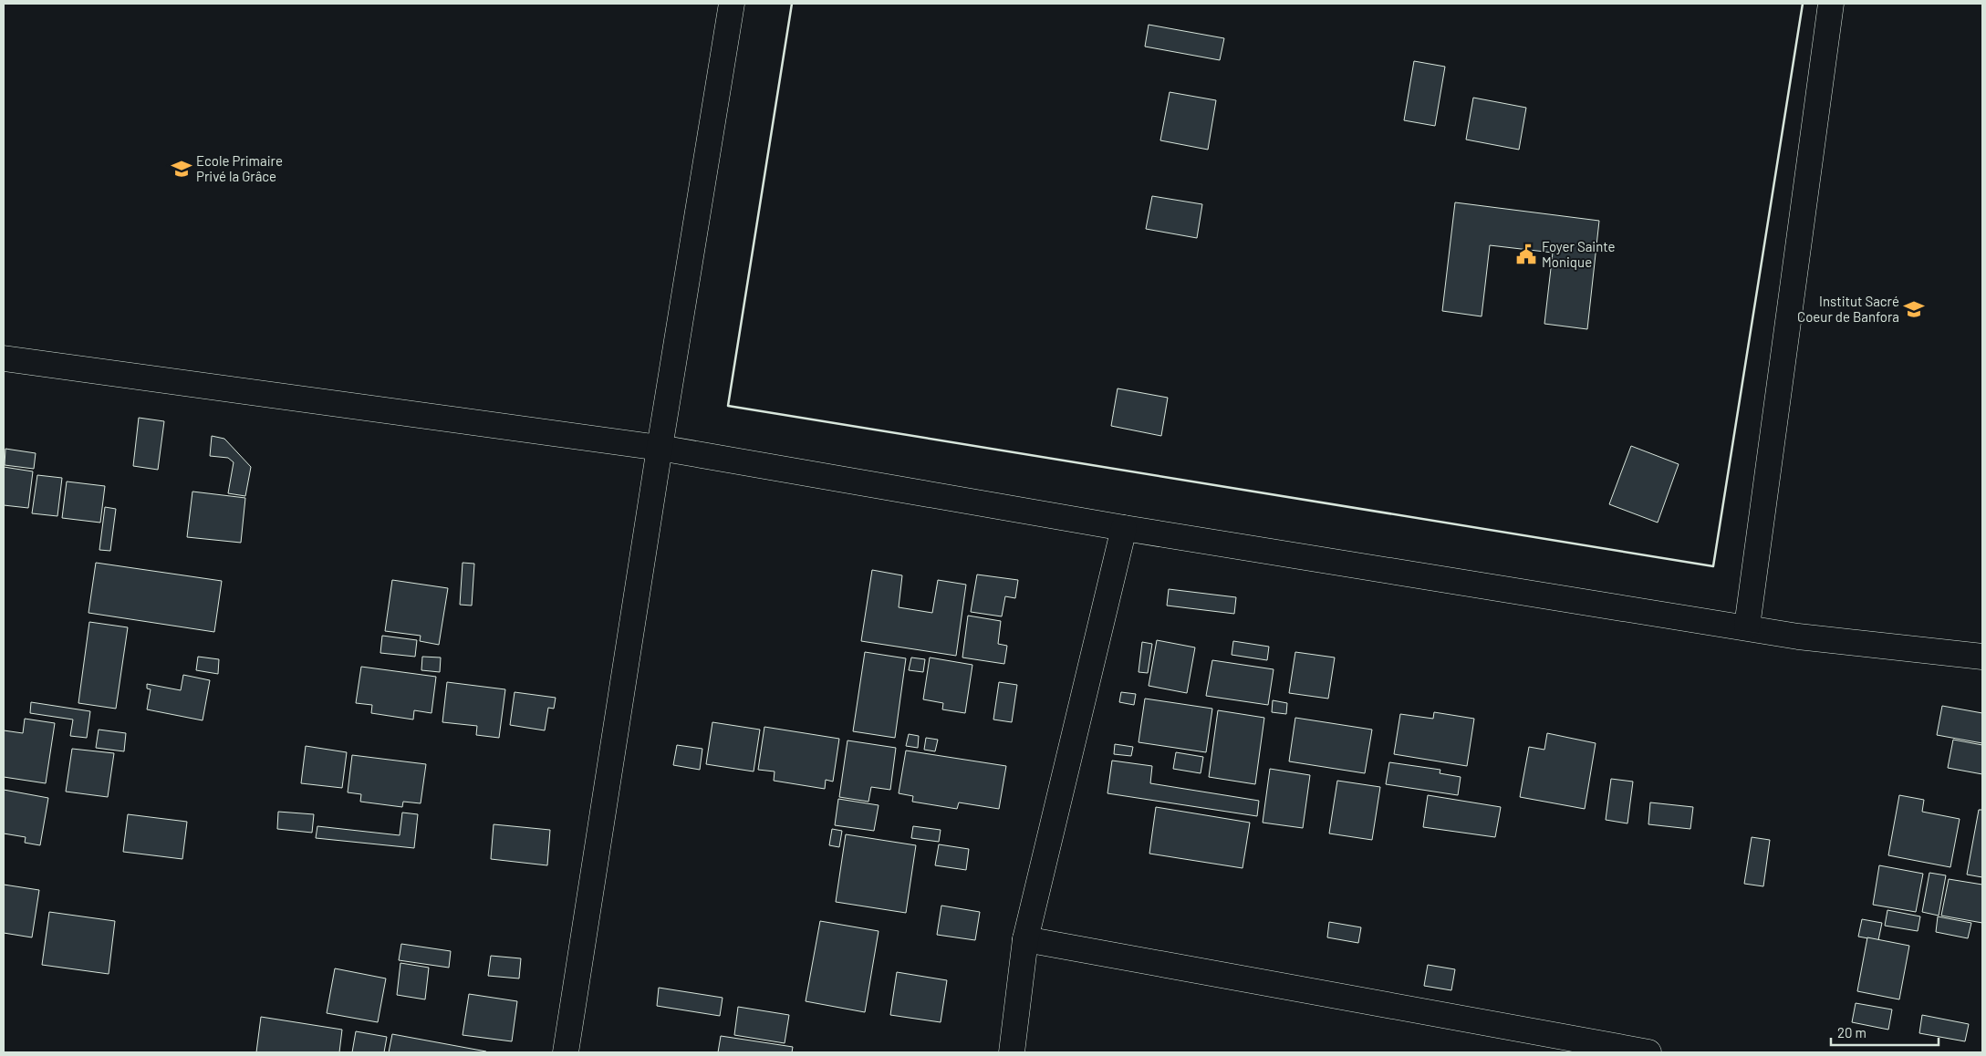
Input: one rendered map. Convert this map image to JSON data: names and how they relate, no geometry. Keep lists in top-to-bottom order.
{
  "places": {
    "school or university": ["Ecole Primaire Privé la Grâce", "Institut Sacré Coeur de Banfora"],
    "public building": ["Foyer Sainte Monique"]
  },
  "scale_bar": "20 m"
}
